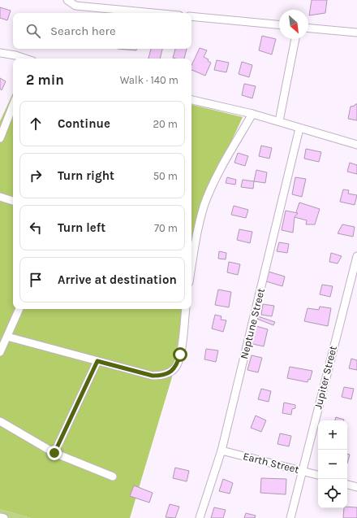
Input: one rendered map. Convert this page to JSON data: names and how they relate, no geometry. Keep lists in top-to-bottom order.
{
  "streets": {
    "street": ["Neptune Street", "Jupiter Street", "Earth Street"]
  },
  "crossings": [
    ["Neptune Street", "Earth Street"],
    ["Jupiter Street", "Earth Street"]
  ],
  "north": "bottom right",
  "page": {
    "search": "Search here",
    "heading": ["2 min", "Walk · 140 m"],
    "list": [
      ["Continue", "20 m"],
      ["Turn right", "50 m"],
      ["Turn left", "70 m"],
      "Arrive at destination"
    ],
    "map_buttons": ["+", "−"]
  }
}
